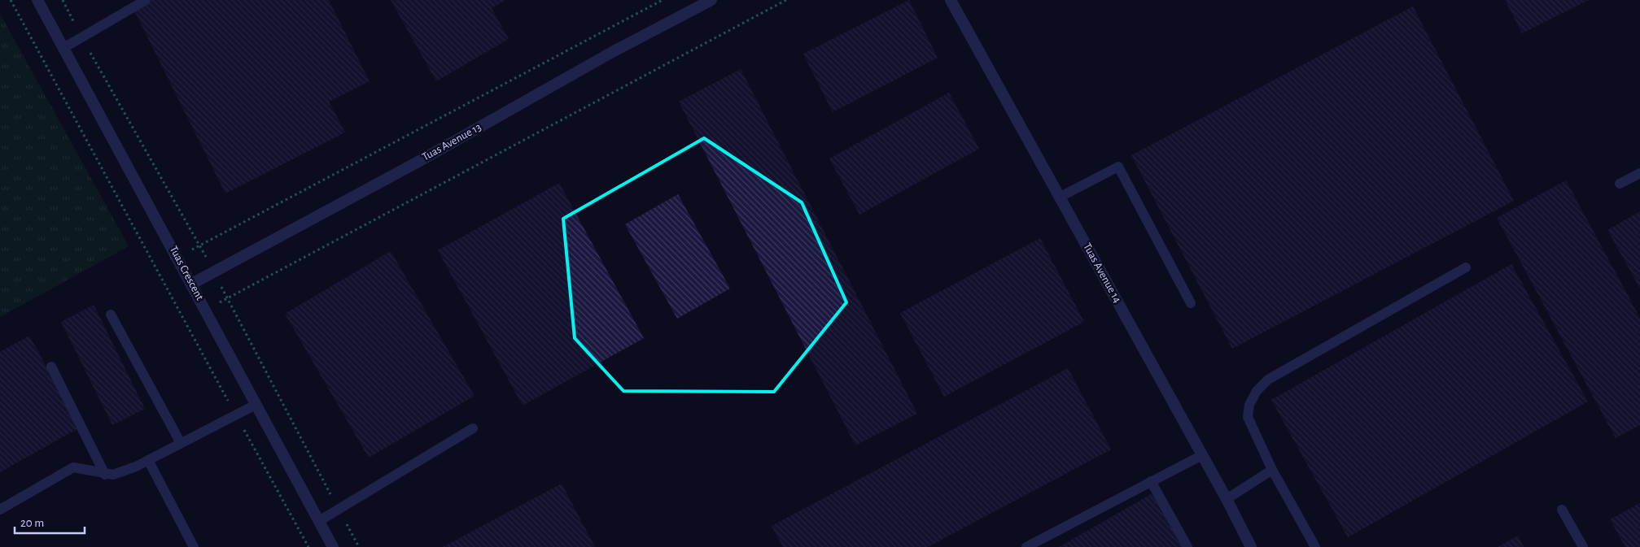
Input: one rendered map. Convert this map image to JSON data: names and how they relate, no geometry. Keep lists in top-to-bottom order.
{
  "streets": {
    "street": ["Tuas Avenue 13", "Tuas Crescent", "Tuas Avenue 14"]
  },
  "crossings": [
    ["Tuas Avenue 13", "Tuas Crescent"]
  ],
  "scale_bar": "20 m"
}
